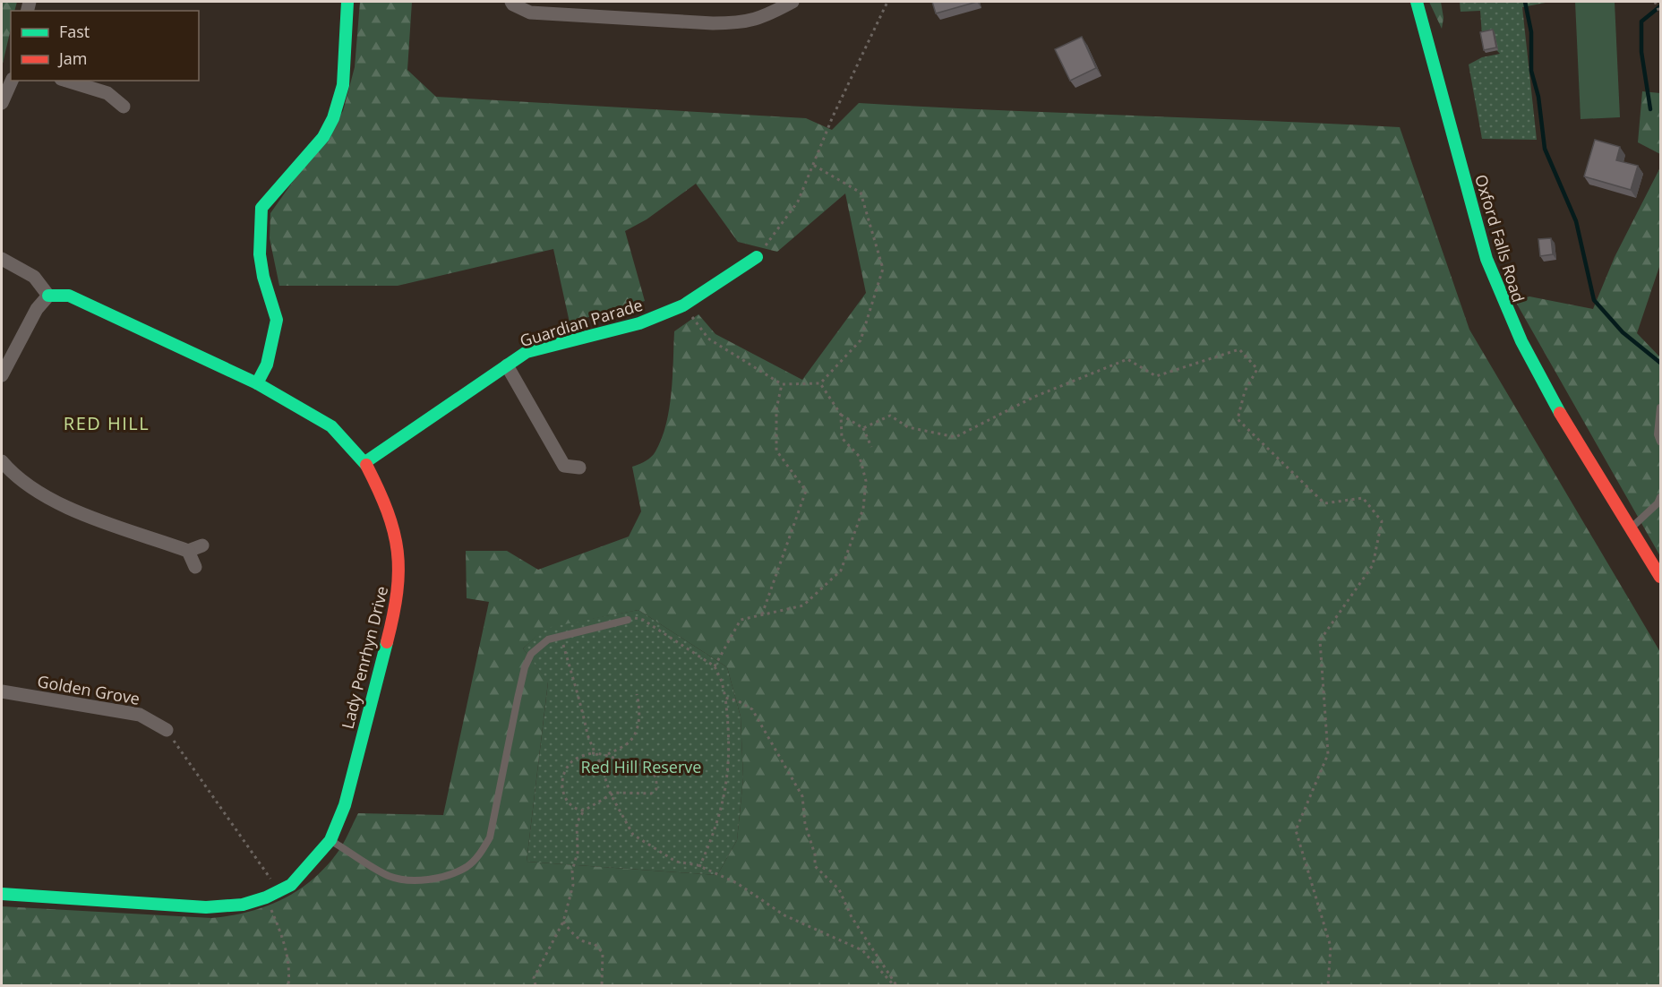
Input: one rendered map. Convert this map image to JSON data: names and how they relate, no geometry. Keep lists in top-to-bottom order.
{
  "streets": {
    "street": [
      "Oxford Falls Road",
      "Guardian Parade",
      "Lady Penrhyn Drive",
      "Golden Grove"
    ]
  },
  "crossings": [
    ["Guardian Parade", "Lady Penrhyn Drive"]
  ],
  "districts": ["RED HILL"],
  "parks": ["Red Hill Reserve"],
  "legend": ["Fast", "Jam"]
}
